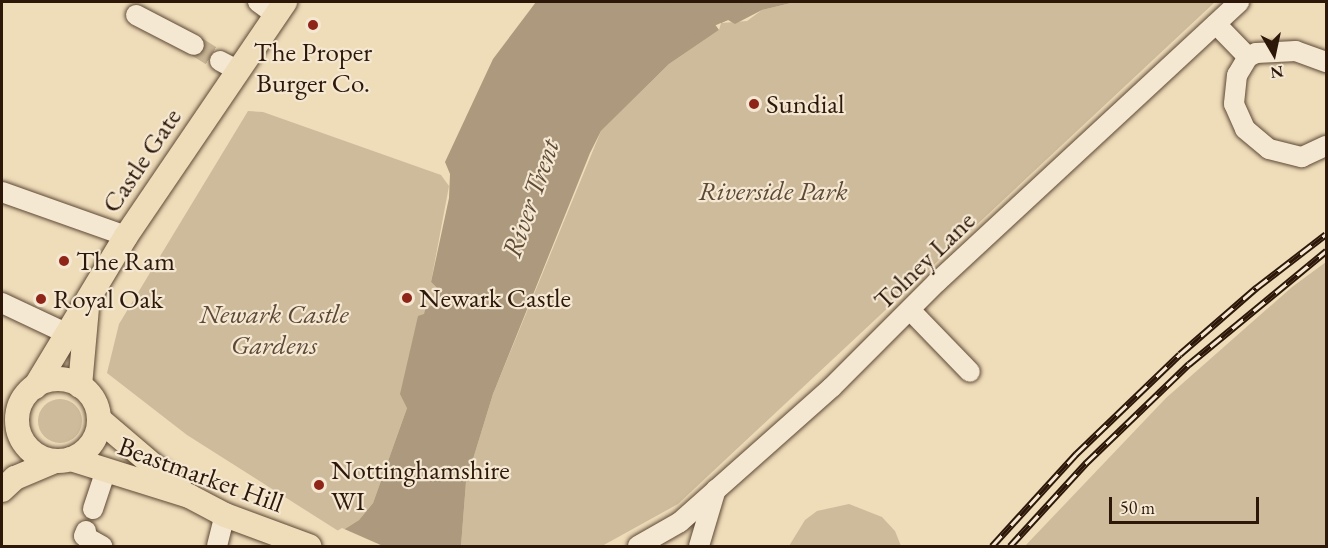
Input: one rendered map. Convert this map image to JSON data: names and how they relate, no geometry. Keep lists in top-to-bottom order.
{
  "streets": {
    "main road": ["Castle Gate", "Beastmarket Hill"],
    "street": ["Tolney Lane"]
  },
  "crossings": [
    ["Castle Gate", "Beastmarket Hill"]
  ],
  "water": ["River Trent"],
  "parks": ["Riverside Park", "Newark Castle Gardens"],
  "places": [
    "The Proper Burger Co.",
    "Sundial",
    "The Ram",
    "Newark Castle",
    "Royal Oak",
    "Nottinghamshire WI"
  ],
  "scale_bar": "50 m",
  "north": "bottom"
}
